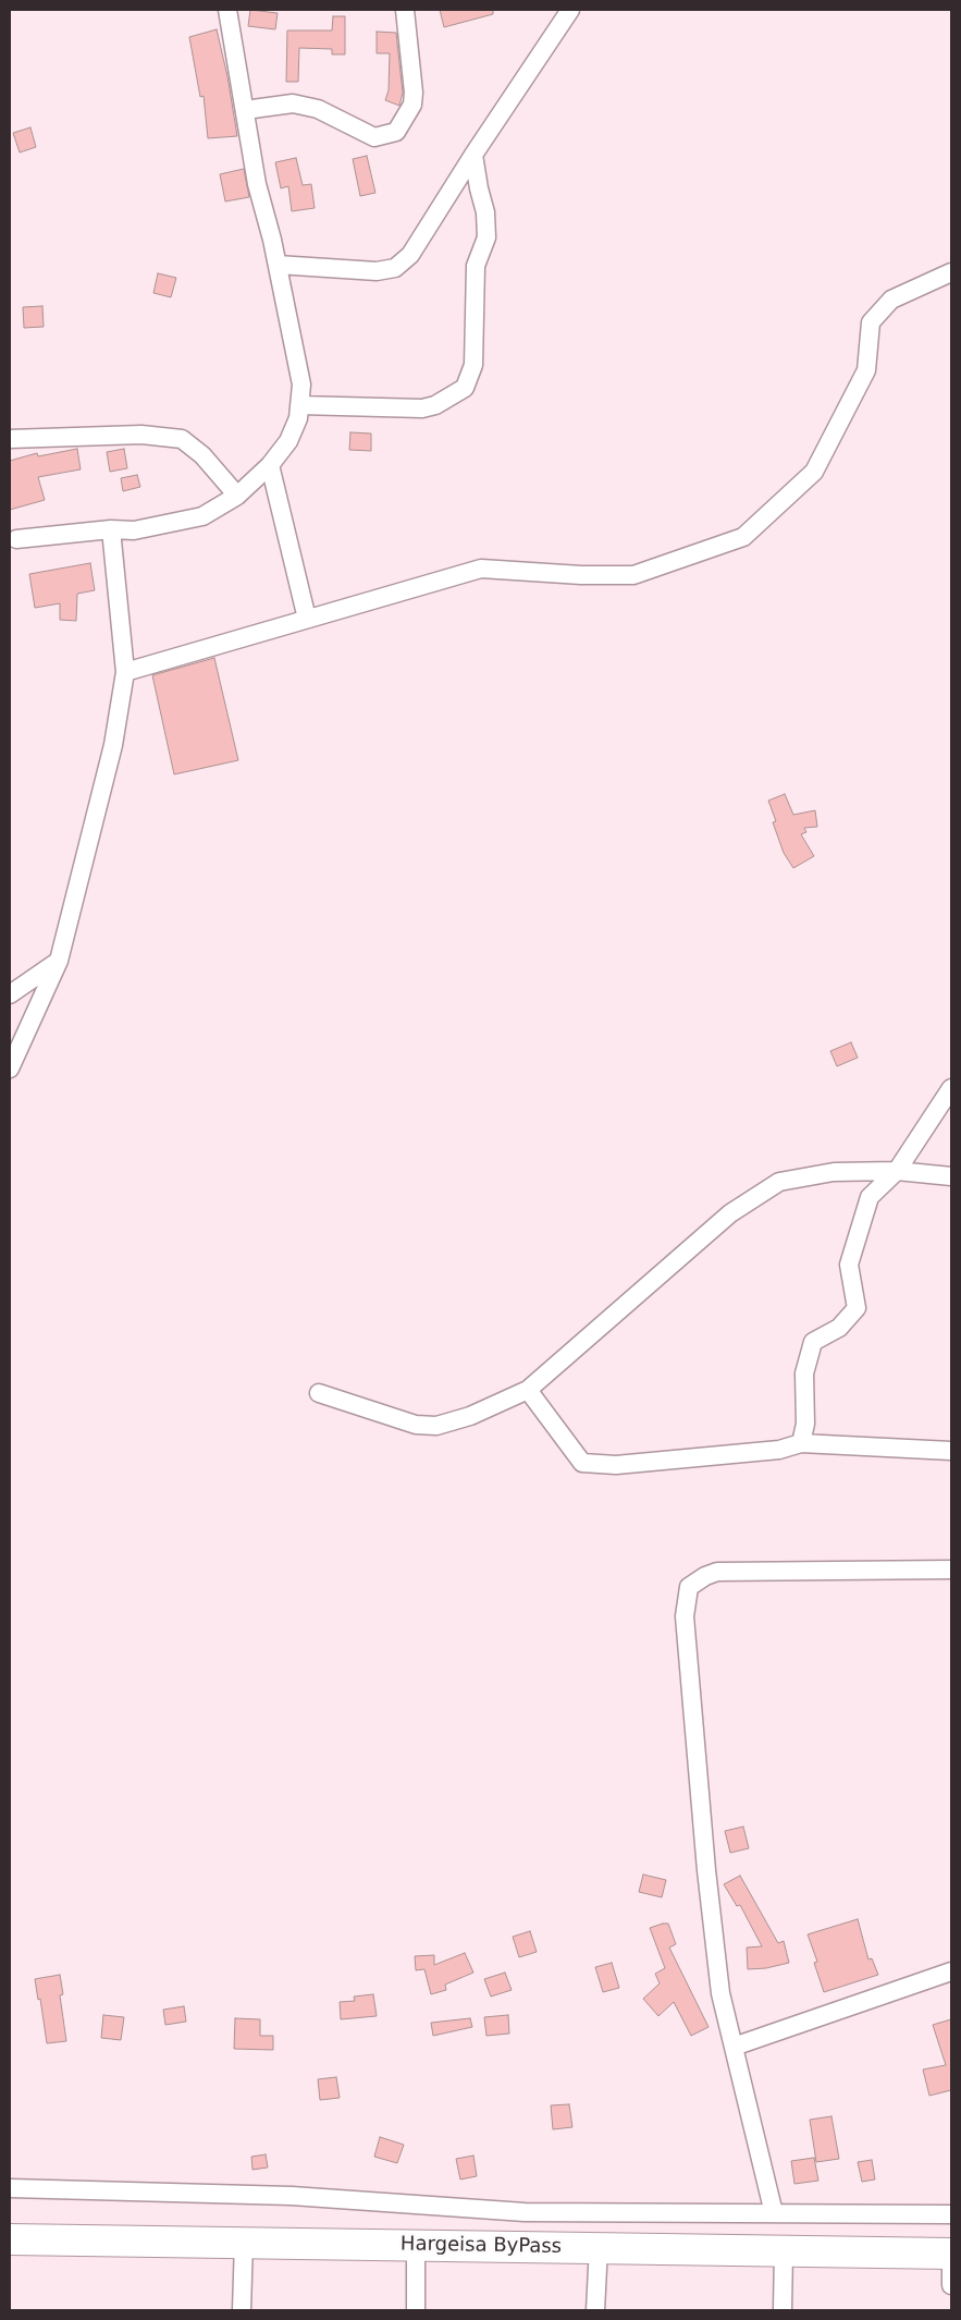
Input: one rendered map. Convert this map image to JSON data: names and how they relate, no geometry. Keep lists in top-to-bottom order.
{
  "streets": {
    "highway": ["Hargeisa ByPass"]
  }
}
